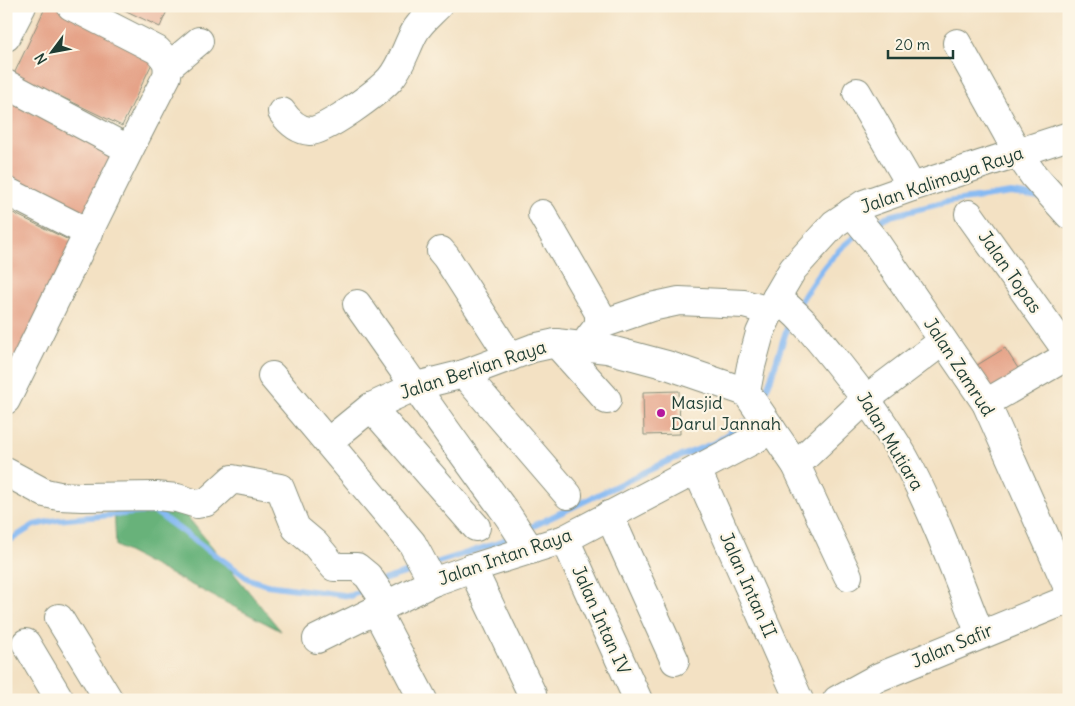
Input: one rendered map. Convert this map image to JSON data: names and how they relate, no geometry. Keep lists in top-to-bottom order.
{
  "streets": {
    "street": [
      "Jalan Kalimaya Raya",
      "Jalan Topas",
      "Jalan Zamrud",
      "Jalan Berlian Raya",
      "Jalan Mutiara",
      "Jalan Intan Raya",
      "Jalan Intan II",
      "Jalan Intan IV",
      "Jalan Safir"
    ]
  },
  "crossings": [
    ["Jalan Kalimaya Raya", "Jalan Zamrud"],
    ["Jalan Kalimaya Raya", "Jalan Berlian Raya"],
    ["Jalan Kalimaya Raya", "Jalan Mutiara"],
    ["Jalan Mutiara", "Jalan Safir"],
    ["Jalan Intan Raya", "Jalan Intan II"],
    ["Jalan Intan Raya", "Jalan Intan IV"]
  ],
  "places": ["Masjid Darul Jannah"],
  "scale_bar": "20 m",
  "north": "bottom left"
}
